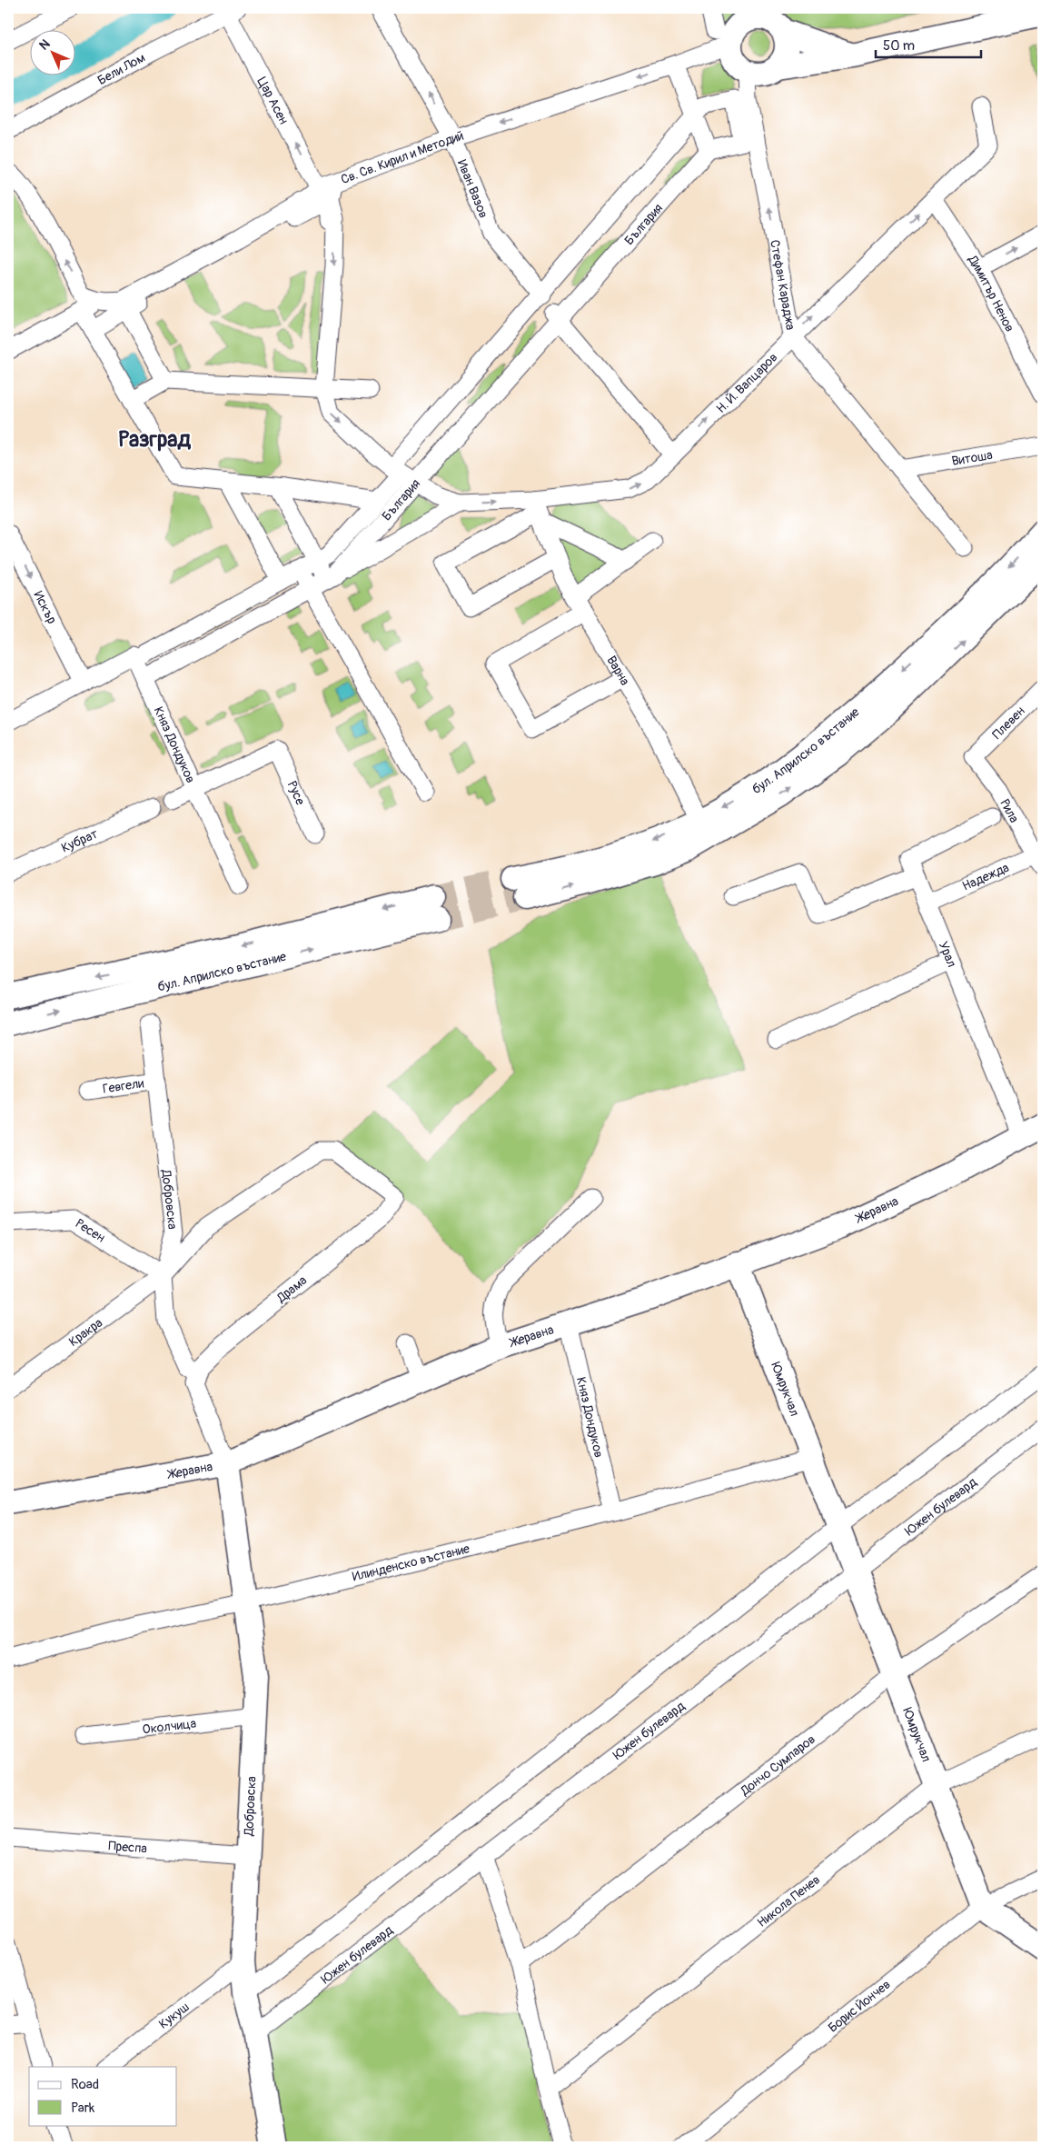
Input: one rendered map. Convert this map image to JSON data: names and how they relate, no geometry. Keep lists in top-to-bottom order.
{
  "streets": {
    "street": [
      "Бели Лом",
      "Цар Асен",
      "Св. Св. Кирил и Методий",
      "Иван Вазов",
      "България",
      "Стефан Караджа",
      "Димитър Ненов",
      "Н. Й. Вапцаров",
      "Витоша",
      "Искър",
      "Варна",
      "Плевен",
      "Княз Дондуков",
      "бул. Априлско въстание",
      "Русе",
      "Рила",
      "Кубрат",
      "Надежда",
      "Урал",
      "Гевгели",
      "Добровска",
      "Жеравна",
      "Ресен",
      "Драма",
      "Кракра",
      "Юмрукчал",
      "Южен булевард",
      "Илинденско въстание",
      "Околчица",
      "Дончо Сумпаров",
      "Преспа",
      "Никола Пенев",
      "Борис Йончев",
      "Кукуш"
    ]
  },
  "crossings": [
    ["Бели Лом", "Цар Асен"],
    ["Цар Асен", "Св. Св. Кирил и Методий"],
    ["Цар Асен", "Н. Й. Вапцаров"],
    ["Св. Св. Кирил и Методий", "Иван Вазов"],
    ["Св. Св. Кирил и Методий", "Стефан Караджа"],
    ["Св. Св. Кирил и Методий", "Н. Й. Вапцаров"],
    ["Иван Вазов", "България"],
    ["България", "Стефан Караджа"],
    ["България", "Н. Й. Вапцаров"],
    ["България", "Княз Дондуков"],
    ["Стефан Караджа", "Н. Й. Вапцаров"],
    ["Стефан Караджа", "Витоша"],
    ["Димитър Ненов", "Н. Й. Вапцаров"],
    ["Н. Й. Вапцаров", "Варна"],
    ["Варна", "бул. Априлско въстание"],
    ["Плевен", "Рила"],
    ["Княз Дондуков", "Русе"],
    ["Княз Дондуков", "Жеравна"],
    ["Княз Дондуков", "Илинденско въстание"],
    ["Рила", "Надежда"],
    ["Надежда", "Урал"],
    ["Урал", "Жеравна"],
    ["Гевгели", "Добровска"],
    ["Добровска", "Жеравна"],
    ["Добровска", "Ресен"],
    ["Добровска", "Драма"],
    ["Добровска", "Кракра"],
    ["Добровска", "Южен булевард"],
    ["Добровска", "Илинденско въстание"],
    ["Добровска", "Околчица"],
    ["Добровска", "Преспа"],
    ["Добровска", "Кукуш"],
    ["Жеравна", "Юмрукчал"],
    ["Ресен", "Кракра"],
    ["Драма", "Кракра"],
    ["Юмрукчал", "Южен булевард"],
    ["Юмрукчал", "Илинденско въстание"],
    ["Юмрукчал", "Дончо Сумпаров"],
    ["Юмрукчал", "Никола Пенев"],
    ["Юмрукчал", "Борис Йончев"]
  ],
  "one_way": [
    "Цар Асен",
    "Иван Вазов",
    "Стефан Караджа",
    "Искър"
  ],
  "districts": ["Разград"],
  "legend": ["Road", "Park"],
  "scale_bar": "50 m",
  "north": "top left"
}
